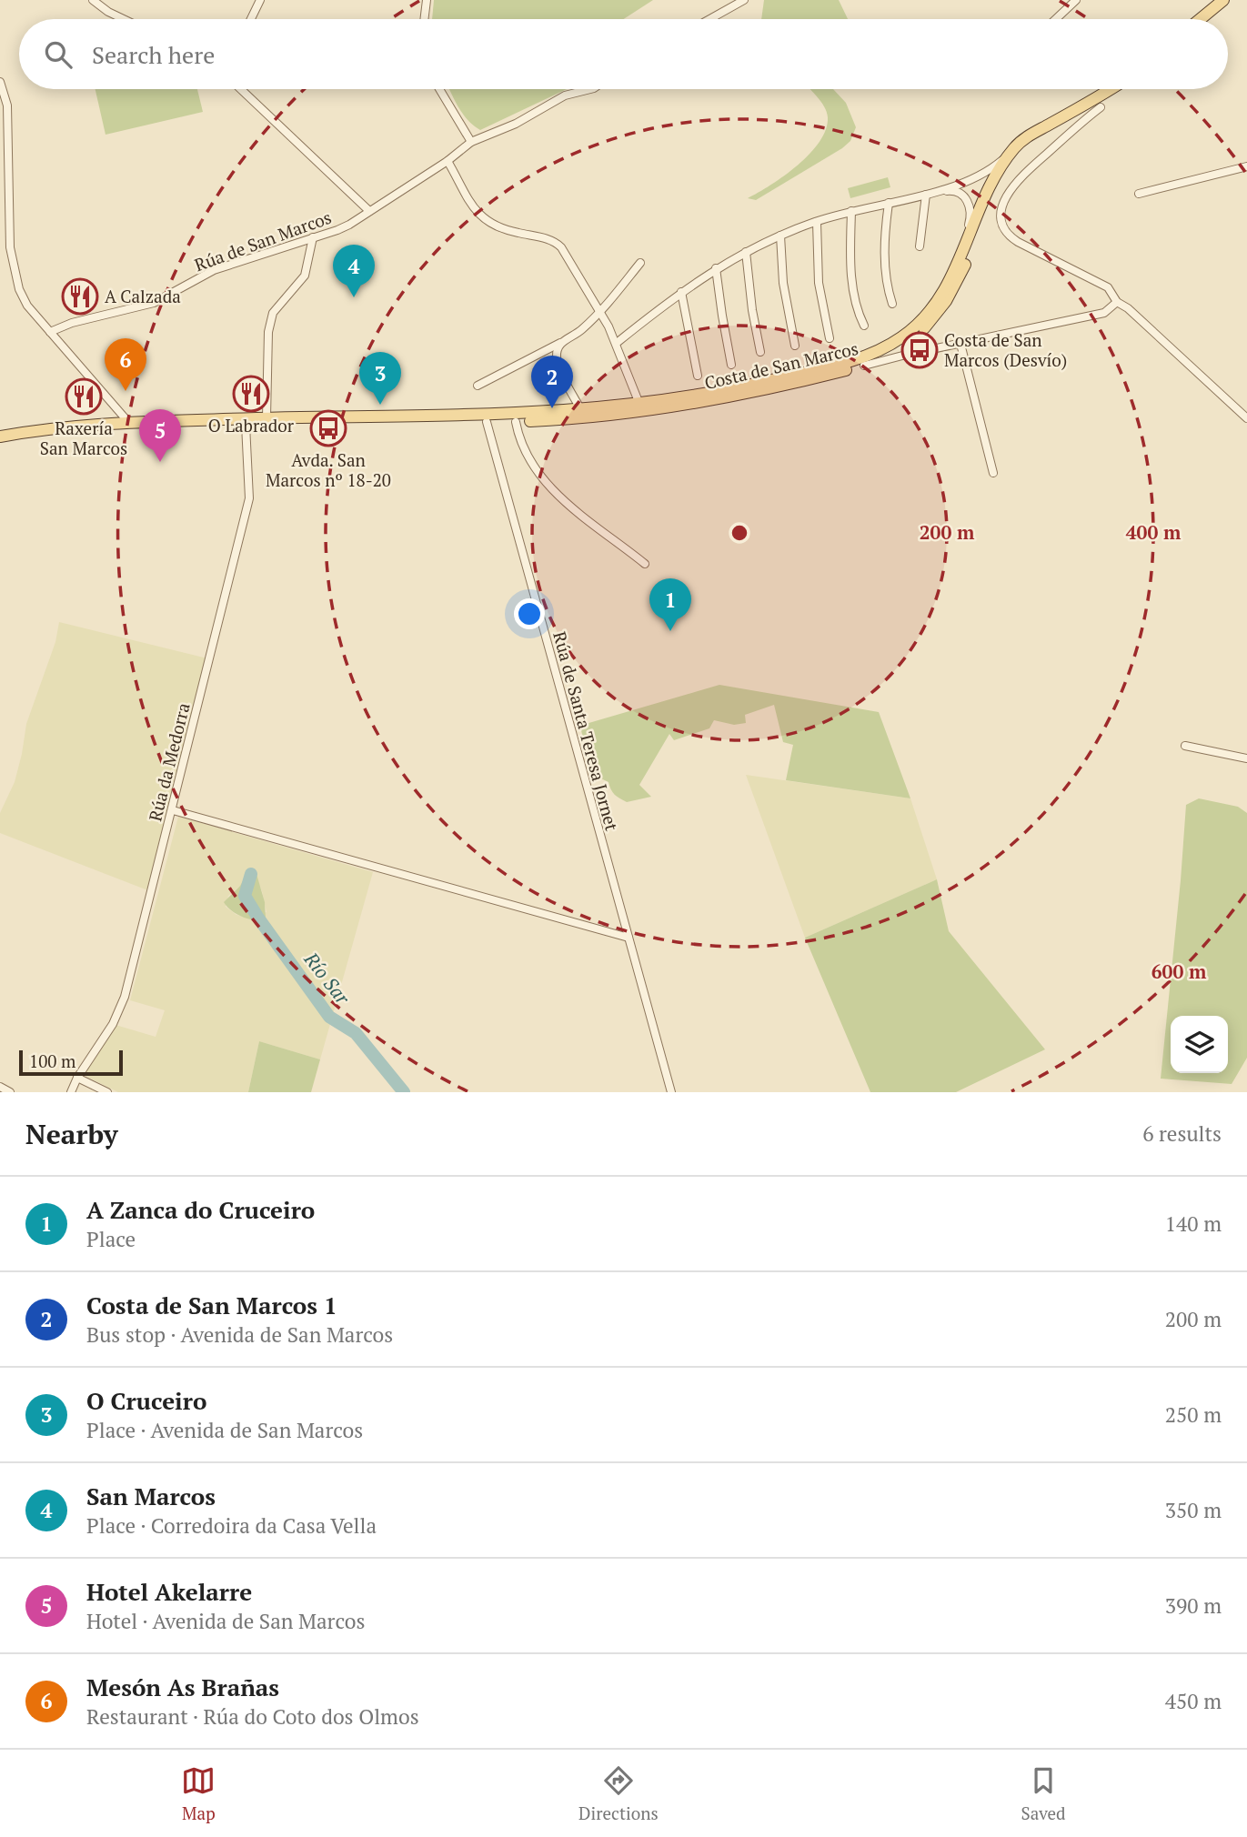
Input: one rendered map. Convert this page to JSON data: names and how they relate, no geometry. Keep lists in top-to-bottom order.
{
  "streets": {
    "main road": ["Costa de San Marcos"],
    "street": ["Rúa de San Marcos", "Rúa de Santa Teresa Jornet", "Rúa da Medorra"]
  },
  "water": ["Río Sar"],
  "places": {
    "restaurant": ["A Calzada", "O Labrador", "Raxería San Marcos"],
    "bus stop": ["Costa de San Marcos (Desvío)", "Avda. San Marcos nº 18-20"]
  },
  "scale_bar": "100 m",
  "page": {
    "search": "Search here",
    "pins": [
      "4",
      "6",
      "3",
      "2",
      "5",
      "1"
    ],
    "scale": "100 m",
    "heading": ["Nearby", "6 results"],
    "list": [
      {
        "mark": "1",
        "name": "A Zanca do Cruceiro",
        "note": "Place",
        "value": "140 m"
      },
      {
        "mark": "2",
        "name": "Costa de San Marcos 1",
        "note": "Bus stop · Avenida de San Marcos",
        "value": "200 m"
      },
      {
        "mark": "3",
        "name": "O Cruceiro",
        "note": "Place · Avenida de San Marcos",
        "value": "250 m"
      },
      {
        "mark": "4",
        "name": "San Marcos",
        "note": "Place · Corredoira da Casa Vella",
        "value": "350 m"
      },
      {
        "mark": "5",
        "name": "Hotel Akelarre",
        "note": "Hotel · Avenida de San Marcos",
        "value": "390 m"
      },
      {
        "mark": "6",
        "name": "Mesón As Brañas",
        "note": "Restaurant · Rúa do Coto dos Olmos",
        "value": "450 m"
      }
    ],
    "nav": ["Map", "Directions", "Saved"]
  },
  "rings": ["200 m", "400 m", "600 m"]
}
